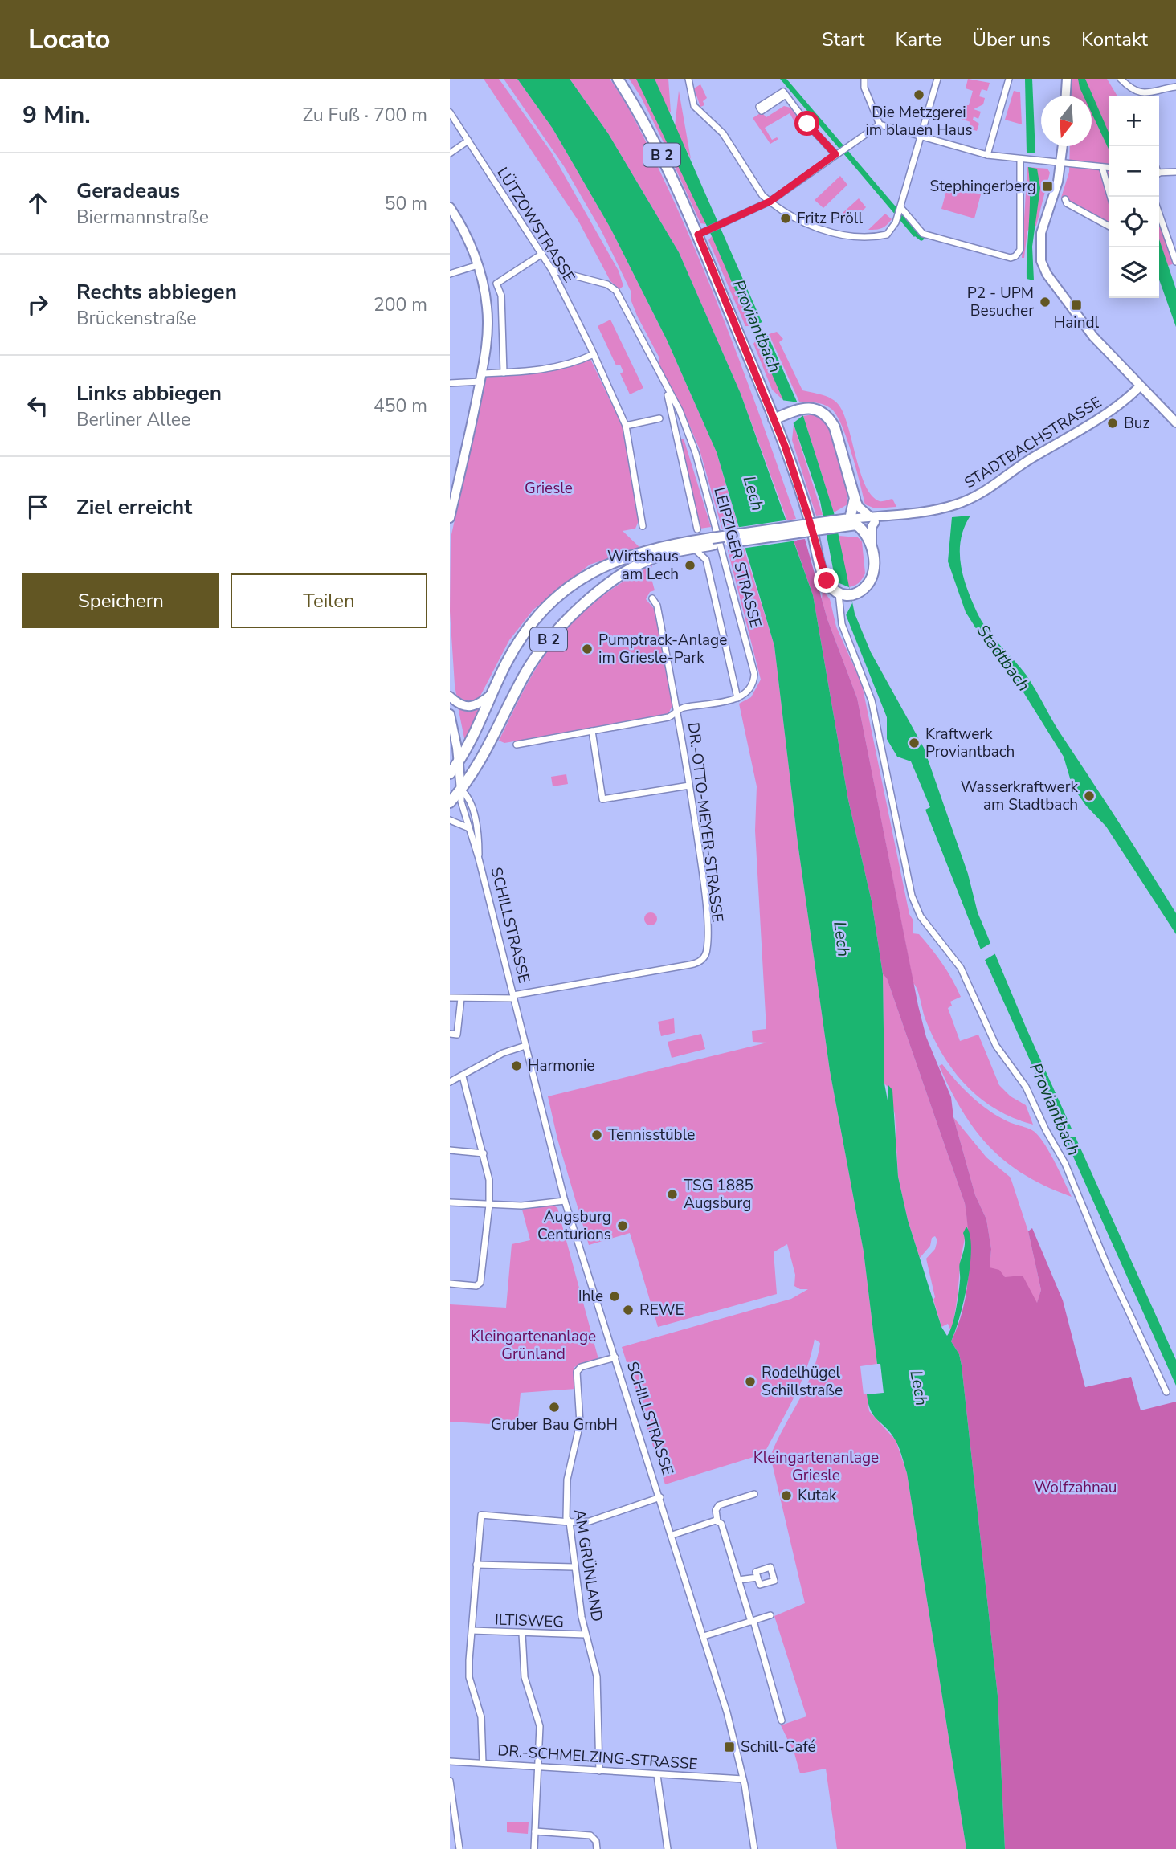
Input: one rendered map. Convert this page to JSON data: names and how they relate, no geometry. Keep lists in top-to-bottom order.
{
  "streets": {
    "main road": ["B 2"],
    "street": [
      "LÜTZOWSTRASSE",
      "STADTBACHSTRASSE",
      "LEIPZIGER STRASSE",
      "DR.-OTTO-MEYER-STRASSE",
      "SCHILLSTRASSE",
      "AM GRÜNLAND",
      "ILTISWEG",
      "DR.-SCHMELZING-STRASSE"
    ]
  },
  "crossings": [
    ["B 2", "STADTBACHSTRASSE"],
    ["B 2", "LEIPZIGER STRASSE"],
    ["B 2", "SCHILLSTRASSE"],
    ["LÜTZOWSTRASSE", "LEIPZIGER STRASSE"],
    ["DR.-OTTO-MEYER-STRASSE", "SCHILLSTRASSE"],
    ["SCHILLSTRASSE", "AM GRÜNLAND"],
    ["SCHILLSTRASSE", "DR.-SCHMELZING-STRASSE"],
    ["AM GRÜNLAND", "ILTISWEG"],
    ["AM GRÜNLAND", "DR.-SCHMELZING-STRASSE"]
  ],
  "water": ["Proviantbach", "Lech", "Stadtbach"],
  "parks": [
    "Griesle",
    "Kleingartenanlage Grünland",
    "Kleingartenanlage Griesle",
    "Wolfzahnau"
  ],
  "places": {
    "other": [
      "Die Metzgerei im blauen Haus",
      "Fritz Pröll",
      "P2 - UPM Besucher",
      "Buz",
      "Wirtshaus am Lech",
      "Pumptrack-Anlage im Griesle-Park",
      "Kraftwerk Proviantbach",
      "Wasserkraftwerk am Stadtbach",
      "Harmonie",
      "Tennisstüble",
      "TSG 1885 Augsburg",
      "Augsburg Centurions",
      "Ihle",
      "REWE",
      "Rodelhügel Schillstraße",
      "Gruber Bau GmbH",
      "Kutak"
    ],
    "transit": ["Stephingerberg", "Haindl", "Schill-Café"]
  },
  "north": "bottom",
  "page": {
    "header": "Locato",
    "nav": [
      "Start",
      "Karte",
      "Über uns",
      "Kontakt"
    ],
    "heading": ["9 Min.", "Zu Fuß · 700 m"],
    "map_buttons": ["+", "−"],
    "list": [
      ["Geradeaus", "Biermannstraße", "50 m"],
      ["Rechts abbiegen", "Brückenstraße", "200 m"],
      ["Links abbiegen", "Berliner Allee", "450 m"],
      "Ziel erreicht"
    ],
    "buttons": ["Speichern", "Teilen"]
  }
}
